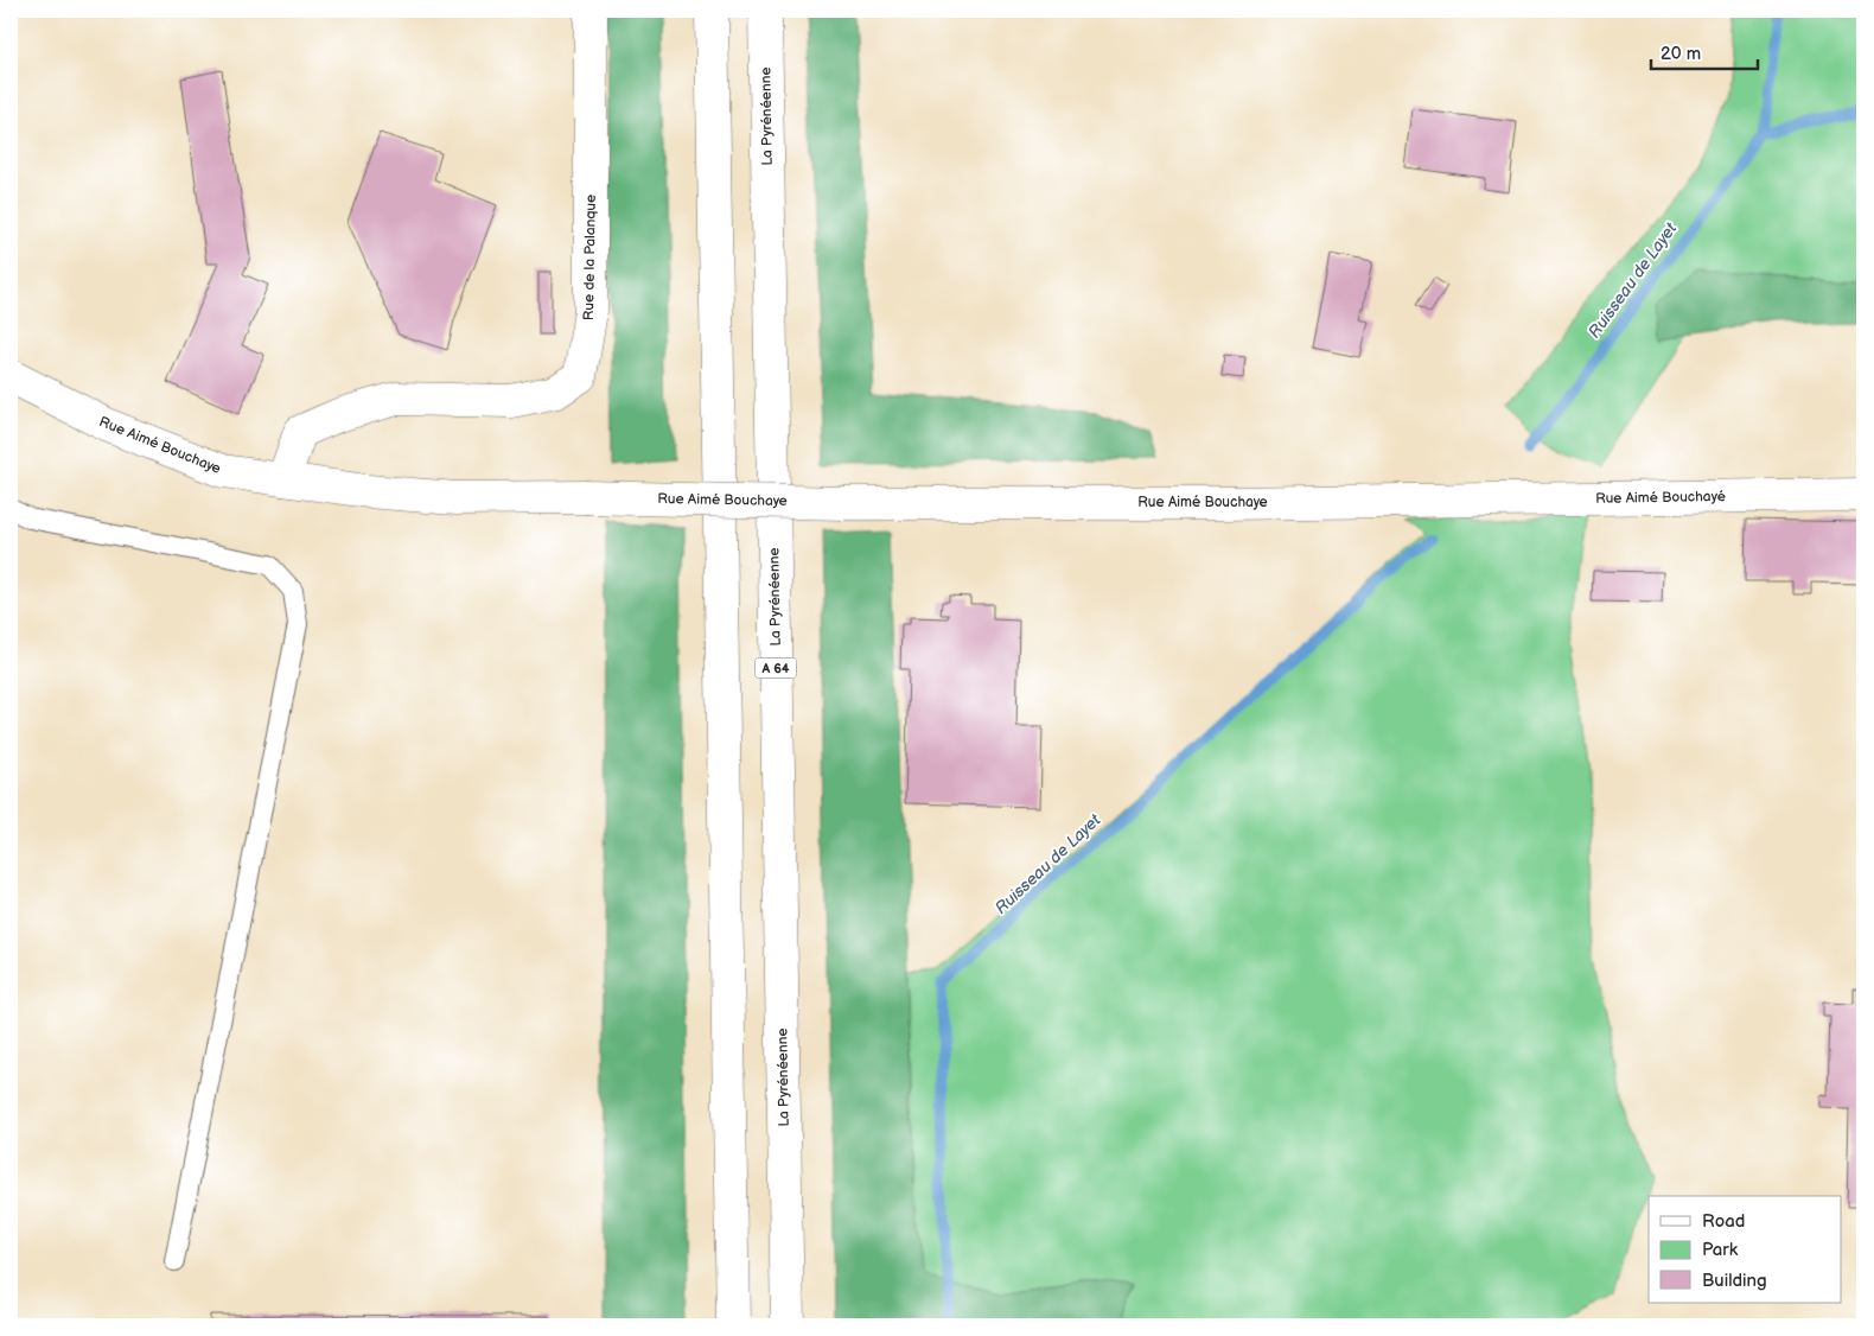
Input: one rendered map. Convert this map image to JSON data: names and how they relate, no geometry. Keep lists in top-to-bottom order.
{
  "streets": {
    "main road": [
      "La Pyrénéenne",
      "Rue de la Palanque",
      "Rue Aimé Bouchaye",
      "Rue Aimé Bouchayé",
      "A 64"
    ]
  },
  "crossings": [
    ["Rue de la Palanque", "Rue Aimé Bouchaye"],
    ["Rue Aimé Bouchaye", "Rue Aimé Bouchayé"]
  ],
  "water": ["Ruisseau de Layet"],
  "legend": ["Road", "Park", "Building"],
  "scale_bar": "20 m"
}
